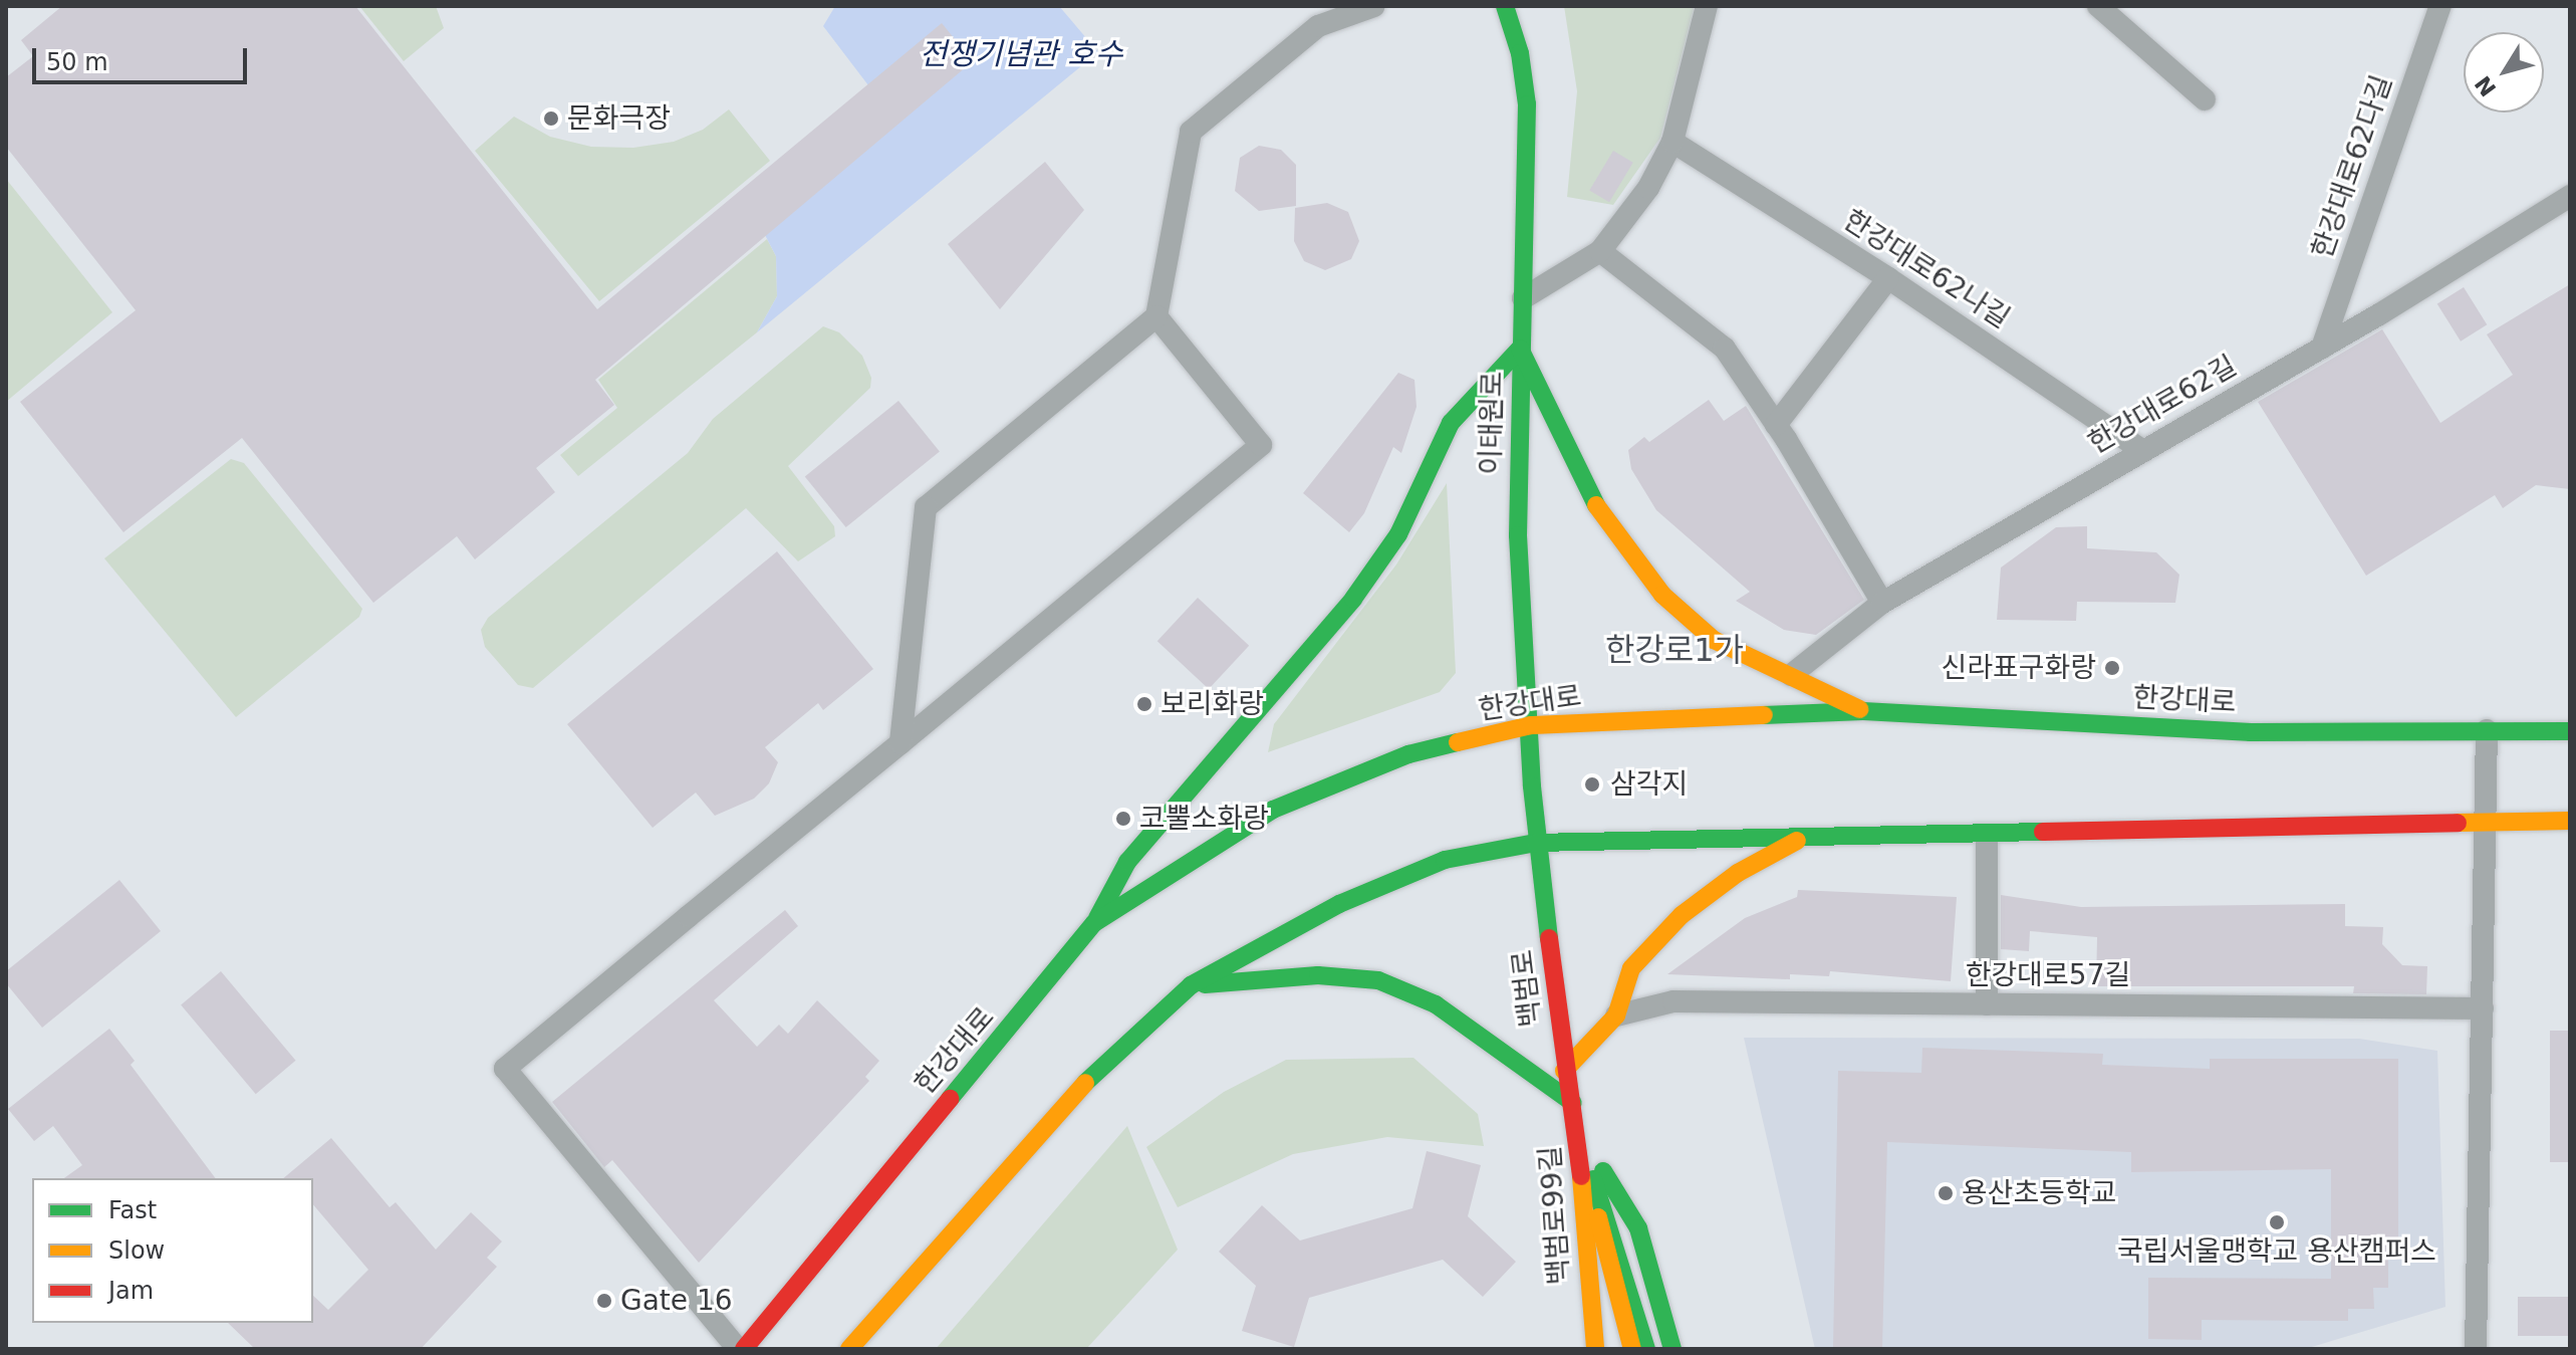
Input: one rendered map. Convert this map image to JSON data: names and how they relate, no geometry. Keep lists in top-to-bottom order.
{
  "streets": {
    "main road": [
      "이태원로",
      "한강대로",
      "백범로",
      "백범로99길"
    ],
    "street": [
      "한강대로62다길",
      "한강대로62나길",
      "한강대로62길",
      "한강대로57길"
    ]
  },
  "crossings": [
    ["한강대로62다길", "한강대로62길"],
    ["한강대로62나길", "한강대로62길"],
    ["이태원로", "한강대로"],
    ["이태원로", "백범로"],
    ["백범로", "백범로99길"]
  ],
  "districts": ["한강로1가"],
  "water": ["전쟁기념관 호수"],
  "places": [
    "문화극장",
    "신라표구화랑",
    "보리화랑",
    "삼각지",
    "코뿔소화랑",
    "용산초등학교",
    "국립서울맹학교 용산캠퍼스",
    "Gate 16"
  ],
  "legend": ["Fast", "Slow", "Jam"],
  "scale_bar": "50 m",
  "north": "bottom left"
}
